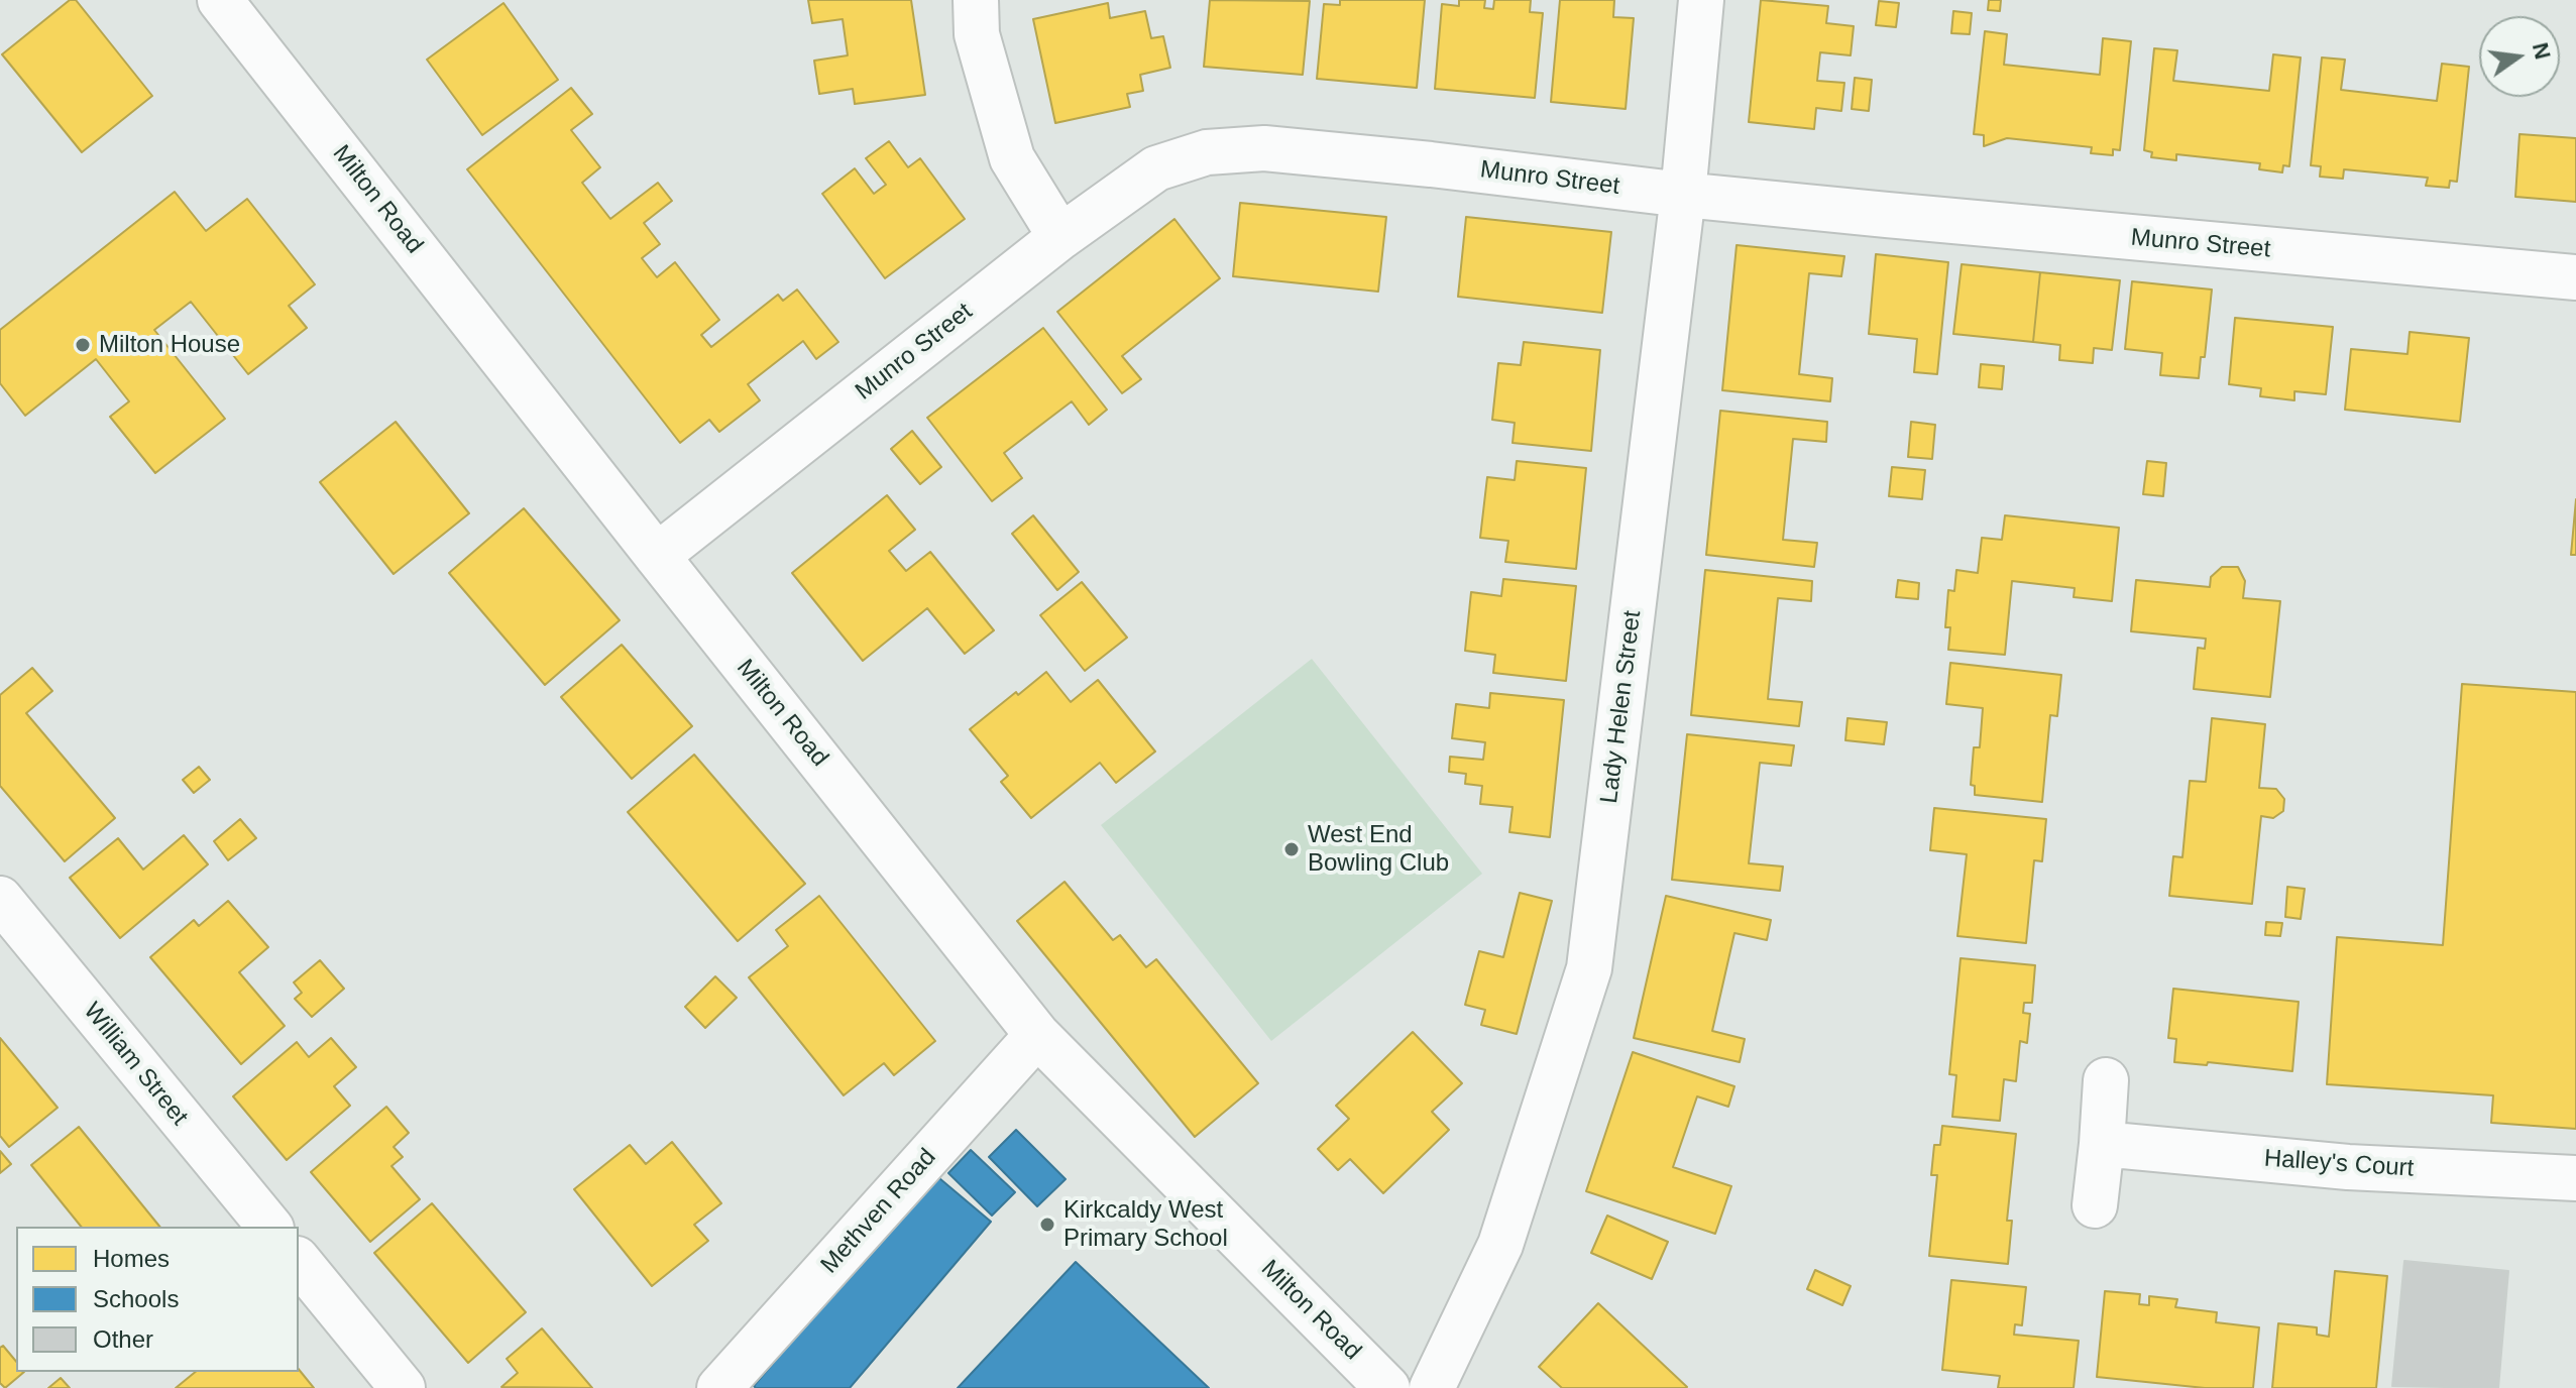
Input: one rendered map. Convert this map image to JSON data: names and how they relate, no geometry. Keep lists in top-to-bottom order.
{
  "streets": {
    "street": [
      "Munro Street",
      "Milton Road",
      "Lady Helen Street",
      "William Street",
      "Halley's Court",
      "Methven Road"
    ]
  },
  "crossings": [
    ["Munro Street", "Milton Road"],
    ["Munro Street", "Lady Helen Street"],
    ["Milton Road", "Methven Road"]
  ],
  "places": ["Milton House", "West End Bowling Club", "Kirkcaldy West Primary School"],
  "legend": ["Homes", "Schools", "Other"],
  "north": "right"
}
